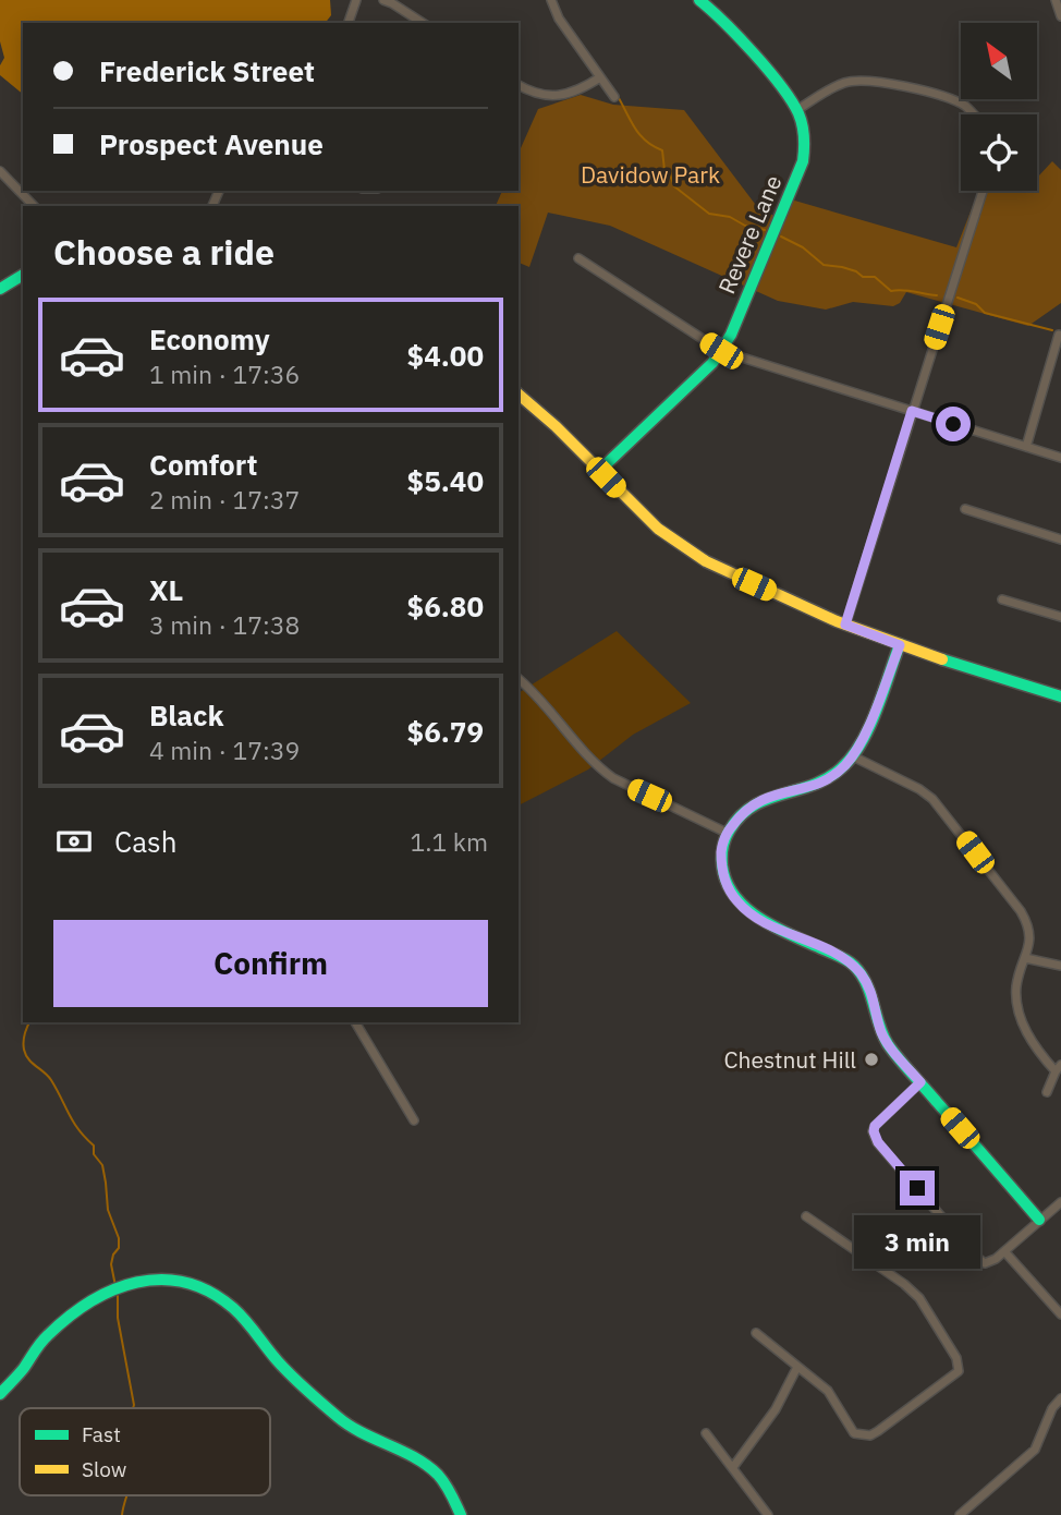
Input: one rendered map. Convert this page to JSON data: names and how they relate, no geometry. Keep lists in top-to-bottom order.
{
  "streets": {
    "street": ["Revere Lane"]
  },
  "parks": ["Davidow Park"],
  "places": ["Chestnut Hill"],
  "legend": ["Fast", "Slow"],
  "north": "top left",
  "page": {
    "banner": ["Frederick Street", "Prospect Avenue"],
    "heading": "Choose a ride",
    "list": [
      {
        "name": "Economy",
        "note": "1 min · 17:36",
        "value": "$4.00"
      },
      {
        "name": "Comfort",
        "note": "2 min · 17:37",
        "value": "$5.40"
      },
      {
        "name": "XL",
        "note": "3 min · 17:38",
        "value": "$6.80"
      },
      {
        "name": "Black",
        "note": "4 min · 17:39",
        "value": "$6.79"
      }
    ],
    "pay": ["Cash", "1.1 km"],
    "buttons": "Confirm",
    "bubble": "3 min"
  }
}
